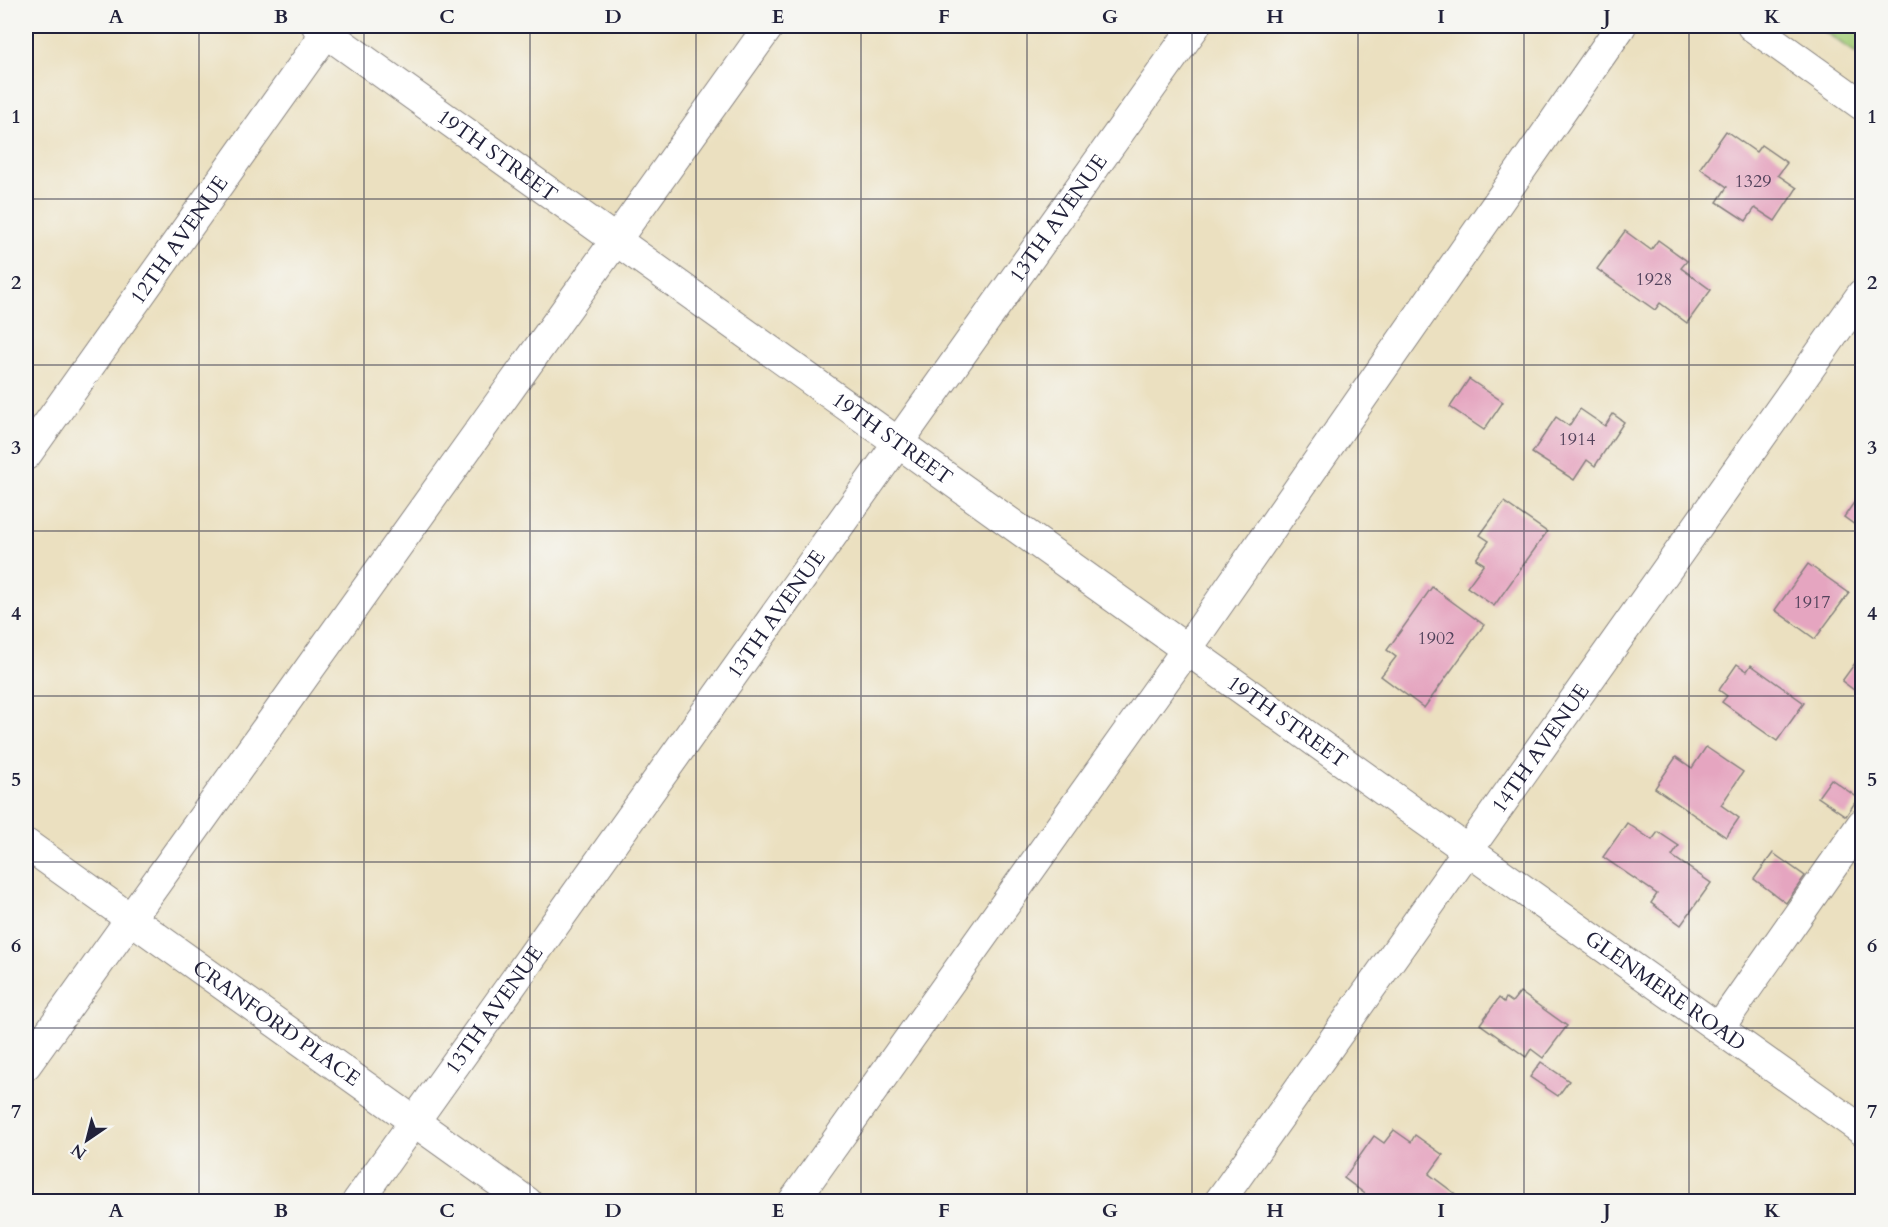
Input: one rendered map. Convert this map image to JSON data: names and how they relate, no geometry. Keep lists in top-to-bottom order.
{
  "streets": {
    "street": [
      "19TH STREET",
      "13TH AVENUE",
      "12TH AVENUE",
      "14TH AVENUE",
      "GLENMERE ROAD",
      "CRANFORD PLACE"
    ]
  },
  "crossings": [
    ["19TH STREET", "13TH AVENUE"],
    ["19TH STREET", "12TH AVENUE"],
    ["19TH STREET", "14TH AVENUE"],
    ["19TH STREET", "GLENMERE ROAD"],
    ["13TH AVENUE", "CRANFORD PLACE"],
    ["14TH AVENUE", "GLENMERE ROAD"]
  ],
  "house_numbers": [
    "1329",
    "1928",
    "1914",
    "1917",
    "1902"
  ],
  "north": "bottom left",
  "grid": {
    "columns": [
      "A",
      "B",
      "C",
      "D",
      "E",
      "F",
      "G",
      "H",
      "I",
      "J",
      "K"
    ],
    "rows": [
      "1",
      "2",
      "3",
      "4",
      "5",
      "6",
      "7"
    ]
  }
}
